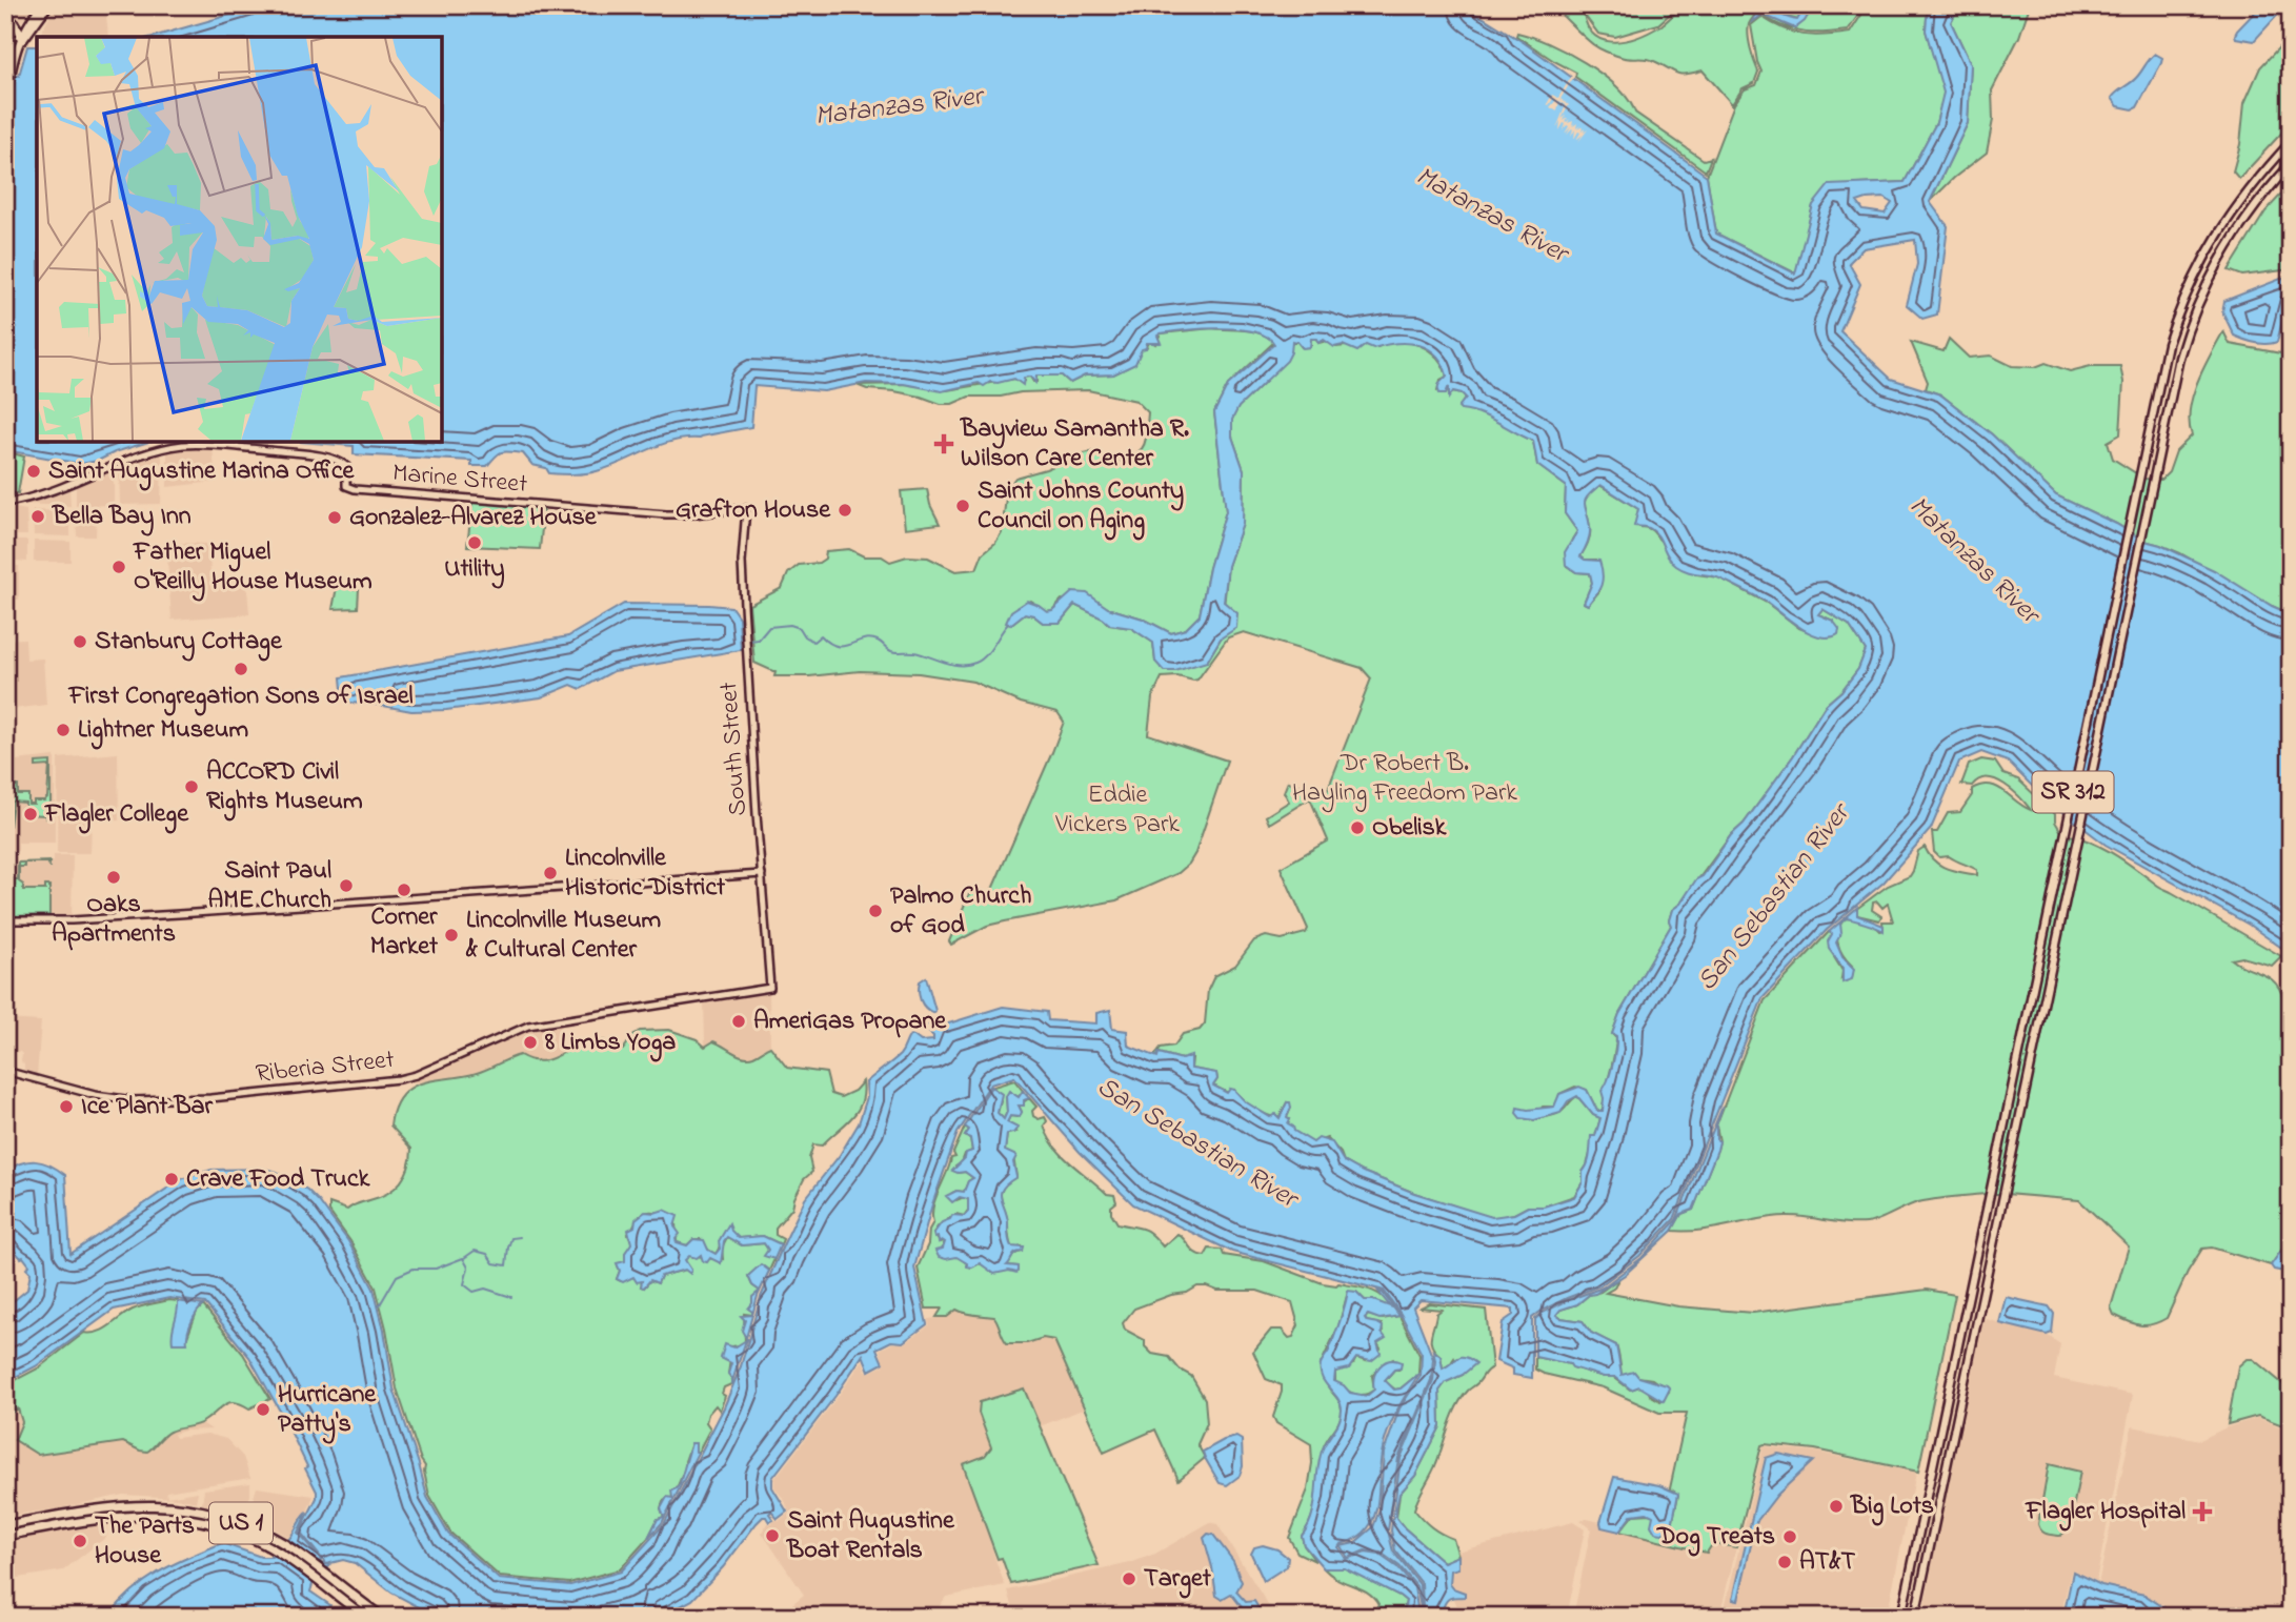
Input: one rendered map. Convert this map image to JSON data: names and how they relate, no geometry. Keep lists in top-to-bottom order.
{
  "streets": {
    "highway": ["US 1"],
    "main road": ["SR 312"],
    "street": ["Marine Street", "South Street", "Riberia Street"]
  },
  "crossings": [
    ["Marine Street", "South Street"],
    ["South Street", "Riberia Street"]
  ],
  "water": ["Matanzas River", "San Sebastian River"],
  "parks": ["Dr Robert B. Hayling Freedom Park", "Eddie Vickers Park"],
  "places": {
    "health": ["Bayview Samantha R. Wilson Care Center", "Flagler Hospital"],
    "other": [
      "Saint Augustine Marina Office",
      "Saint Johns County Council on Aging",
      "Grafton House",
      "Bella Bay Inn",
      "Gonzalez-Alvarez House",
      "Utility",
      "Father Miguel O'Reilly House Museum",
      "Stanbury Cottage",
      "First Congregation Sons of Israel",
      "Lightner Museum",
      "ACCORD Civil Rights Museum",
      "Flagler College",
      "Obelisk",
      "Lincolnville Historic District",
      "Oaks Apartments",
      "Saint Paul AME Church",
      "Corner Market",
      "Palmo Church of God",
      "Lincolnville Museum & Cultural Center",
      "AmeriGas Propane",
      "8 Limbs Yoga",
      "Ice Plant Bar",
      "Crave Food Truck",
      "Hurricane Patty's",
      "Big Lots",
      "Saint Augustine Boat Rentals",
      "Dog Treats",
      "The Parts House",
      "AT&T",
      "Target"
    ]
  }
}
